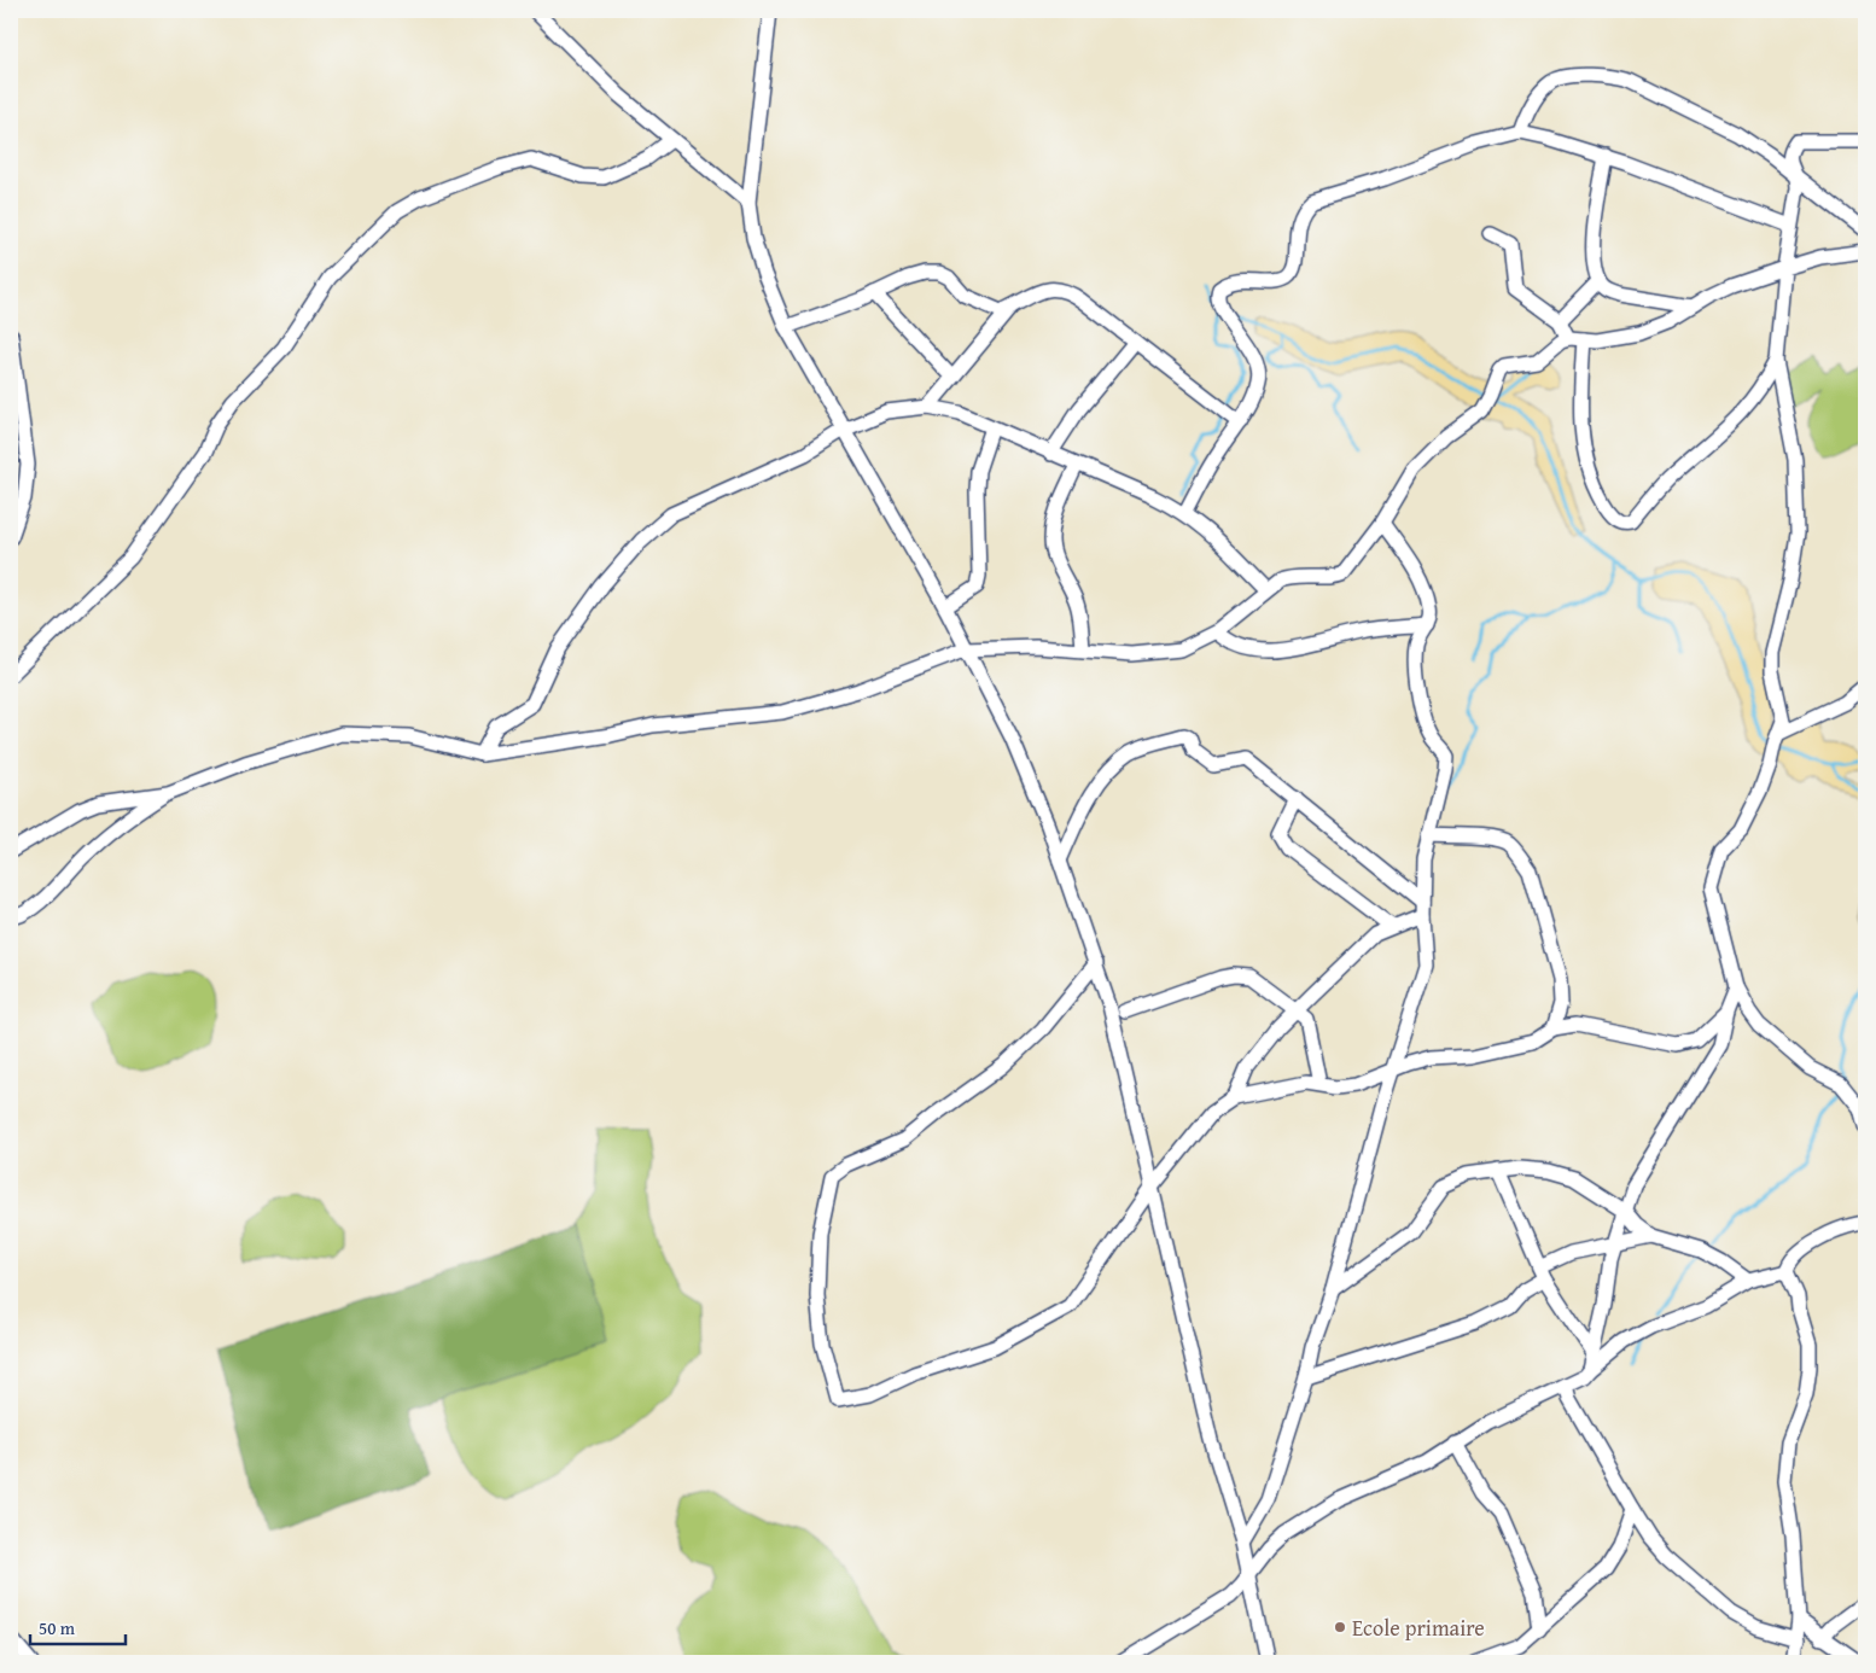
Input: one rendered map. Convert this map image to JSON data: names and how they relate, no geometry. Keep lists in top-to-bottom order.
{
  "places": ["Ecole primaire"],
  "scale_bar": "50 m"
}
